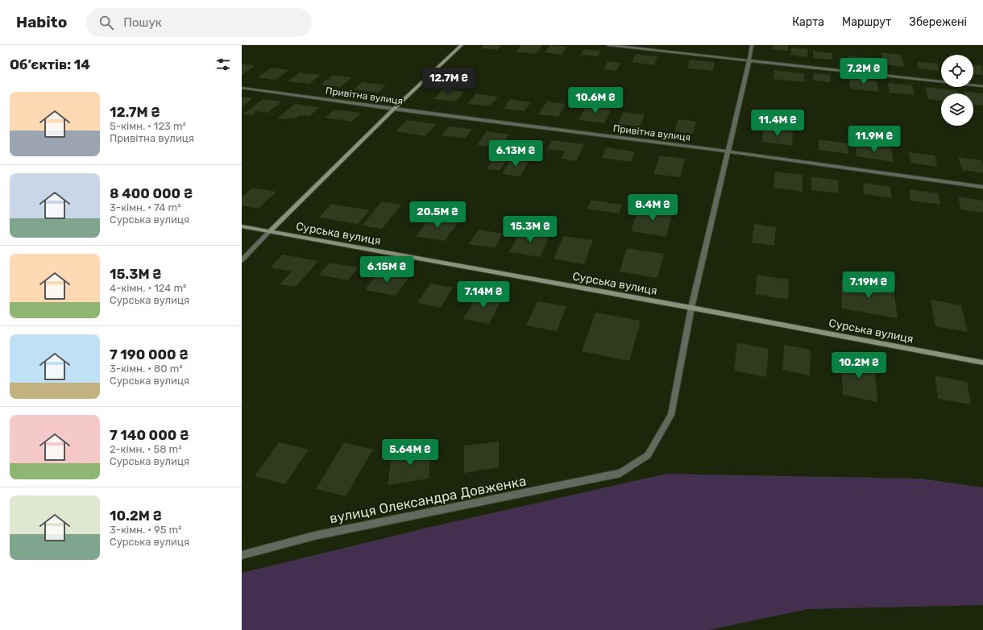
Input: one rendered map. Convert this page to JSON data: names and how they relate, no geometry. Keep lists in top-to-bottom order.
{
  "streets": {
    "street": ["Привітна вулиця", "Сурська вулиця", "вулиця Олександра Довженка"]
  },
  "crossings": [
    ["Сурська вулиця", "вулиця Олександра Довженка"]
  ],
  "page": {
    "header": "Habito",
    "search": "Пошук",
    "nav": ["Карта", "Маршрут", "Збережені"],
    "heading": "Об’єктів: 14",
    "price": [
      "7.2M ₴",
      "12.7M ₴",
      "10.6M ₴",
      "11.4M ₴",
      "11.9M ₴",
      "6.13M ₴",
      "8.4M ₴",
      "20.5M ₴",
      "15.3M ₴",
      "6.15M ₴",
      "7.19M ₴",
      "7.14M ₴",
      "10.2M ₴",
      "5.64M ₴"
    ],
    "list": [
      {
        "name": "12.7M ₴",
        "note": "5-кімн. · 123 m² · Привітна вулиця"
      },
      {
        "name": "8 400 000 ₴",
        "note": "3-кімн. · 74 m² · Сурська вулиця"
      },
      {
        "name": "15.3M ₴",
        "note": "4-кімн. · 124 m² · Сурська вулиця"
      },
      {
        "name": "7 190 000 ₴",
        "note": "3-кімн. · 80 m² · Сурська вулиця"
      },
      {
        "name": "7 140 000 ₴",
        "note": "2-кімн. · 58 m² · Сурська вулиця"
      },
      {
        "name": "10.2M ₴",
        "note": "3-кімн. · 95 m² · Сурська вулиця"
      }
    ]
  }
}
